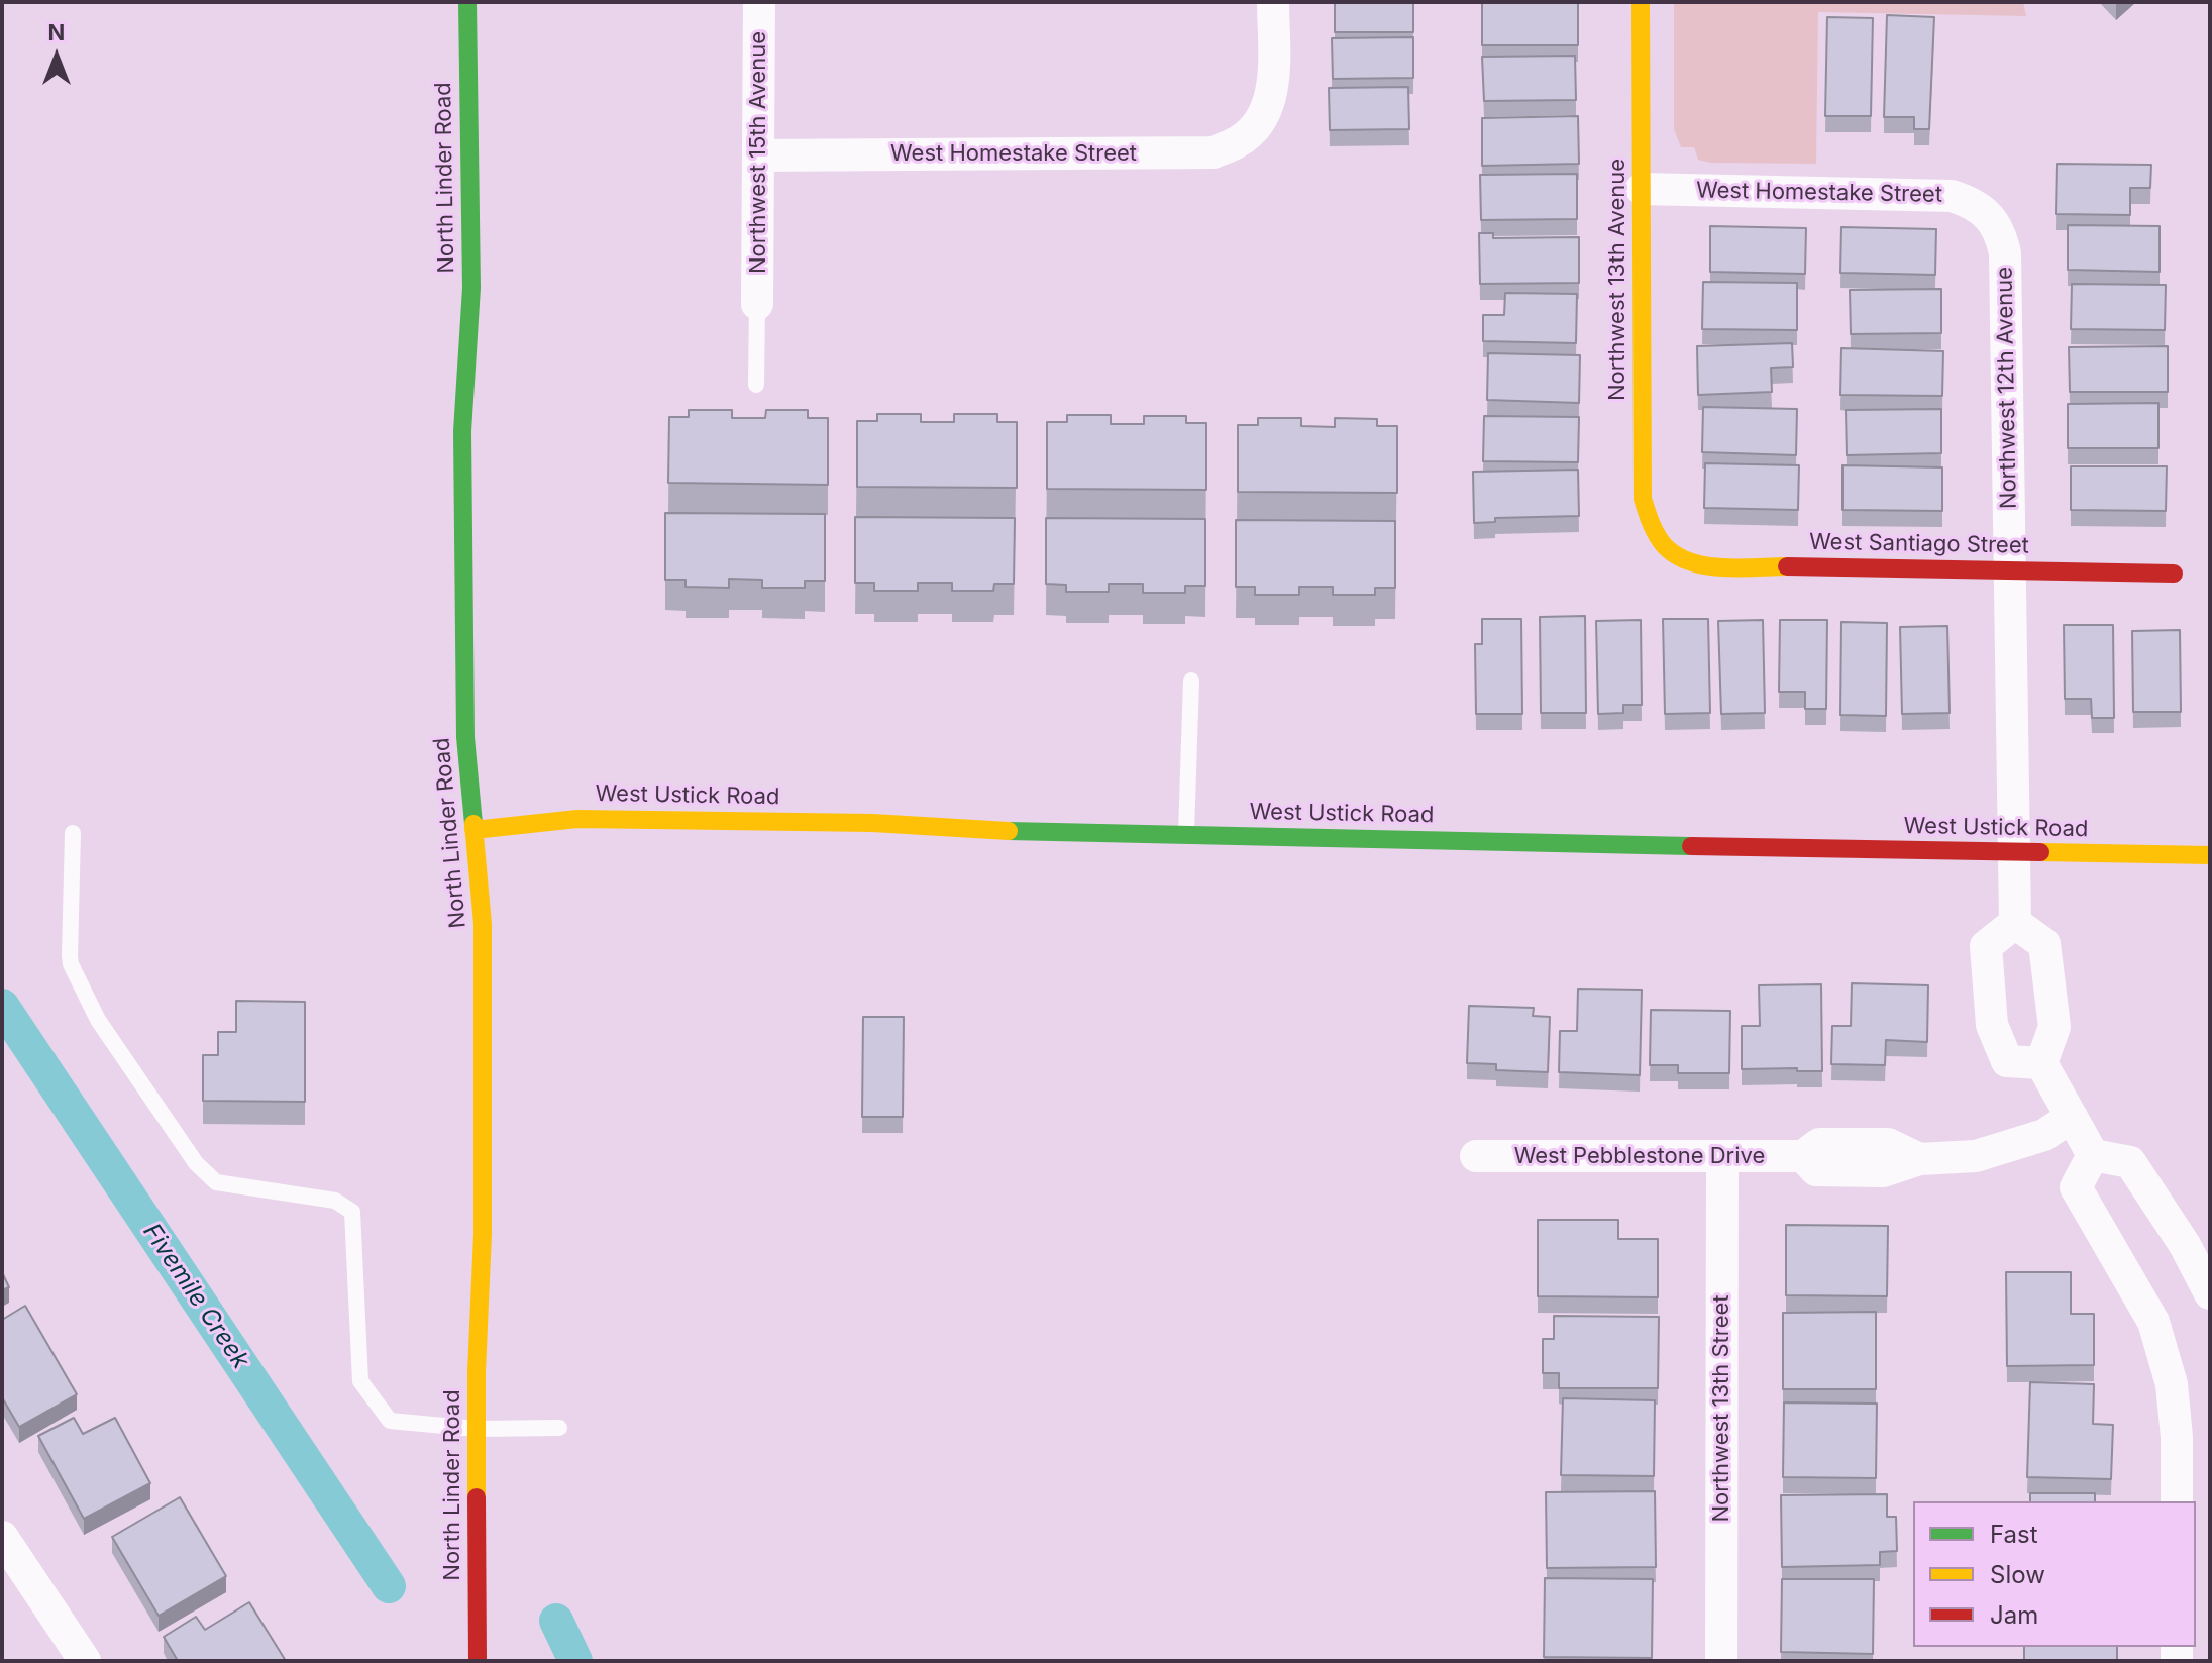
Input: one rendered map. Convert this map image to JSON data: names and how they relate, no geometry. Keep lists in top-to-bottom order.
{
  "streets": {
    "main road": [
      "North Linder Road",
      "Northwest 13th Avenue",
      "West Santiago Street",
      "West Ustick Road"
    ],
    "street": [
      "Northwest 15th Avenue",
      "West Homestake Street",
      "Northwest 12th Avenue",
      "West Pebblestone Drive",
      "Northwest 13th Street"
    ]
  },
  "crossings": [
    ["Northwest 15th Avenue", "West Homestake Street"],
    ["West Homestake Street", "Northwest 13th Avenue"],
    ["West Homestake Street", "Northwest 12th Avenue"],
    ["North Linder Road", "West Ustick Road"],
    ["Northwest 13th Avenue", "West Santiago Street"],
    ["Northwest 12th Avenue", "West Santiago Street"],
    ["Northwest 12th Avenue", "West Ustick Road"],
    ["West Pebblestone Drive", "Northwest 13th Street"]
  ],
  "water": ["Fivemile Creek"],
  "legend": ["Fast", "Slow", "Jam"],
  "north": "top"
}
